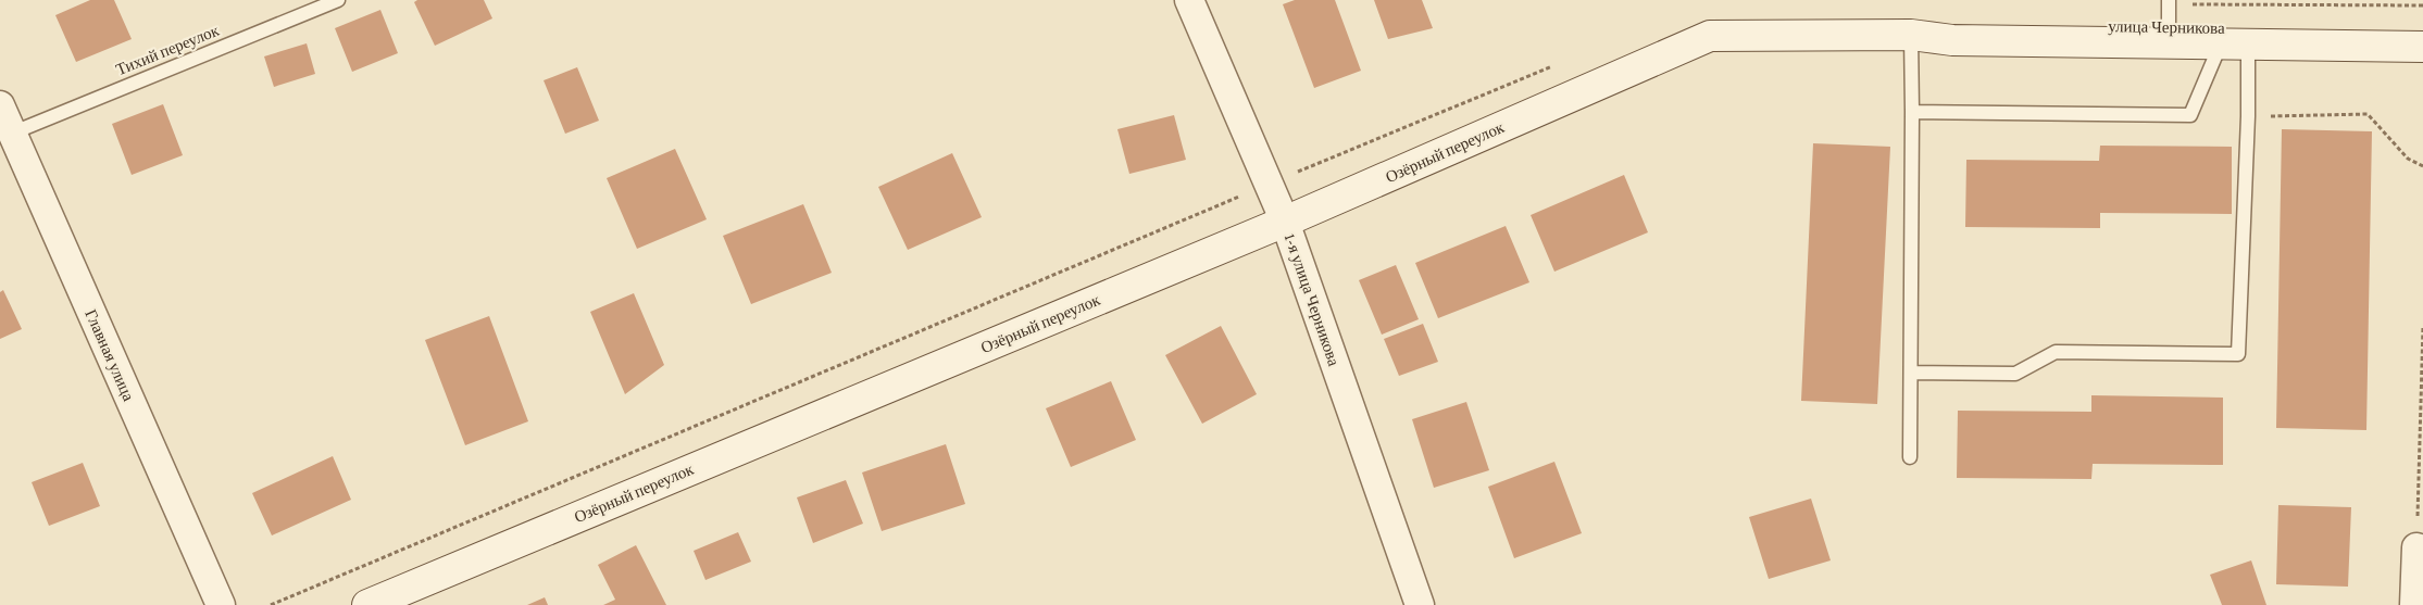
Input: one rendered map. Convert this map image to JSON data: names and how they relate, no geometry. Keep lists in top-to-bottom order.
{
  "streets": {
    "street": [
      "улица Черникова",
      "Озёрный переулок",
      "1-я улица Черникова",
      "Главная улица"
    ],
    "lane": ["Тихий переулок"]
  },
  "crossings": [
    ["улица Черникова", "Озёрный переулок"],
    ["Тихий переулок", "Главная улица"],
    ["Озёрный переулок", "1-я улица Черникова"]
  ]
}
